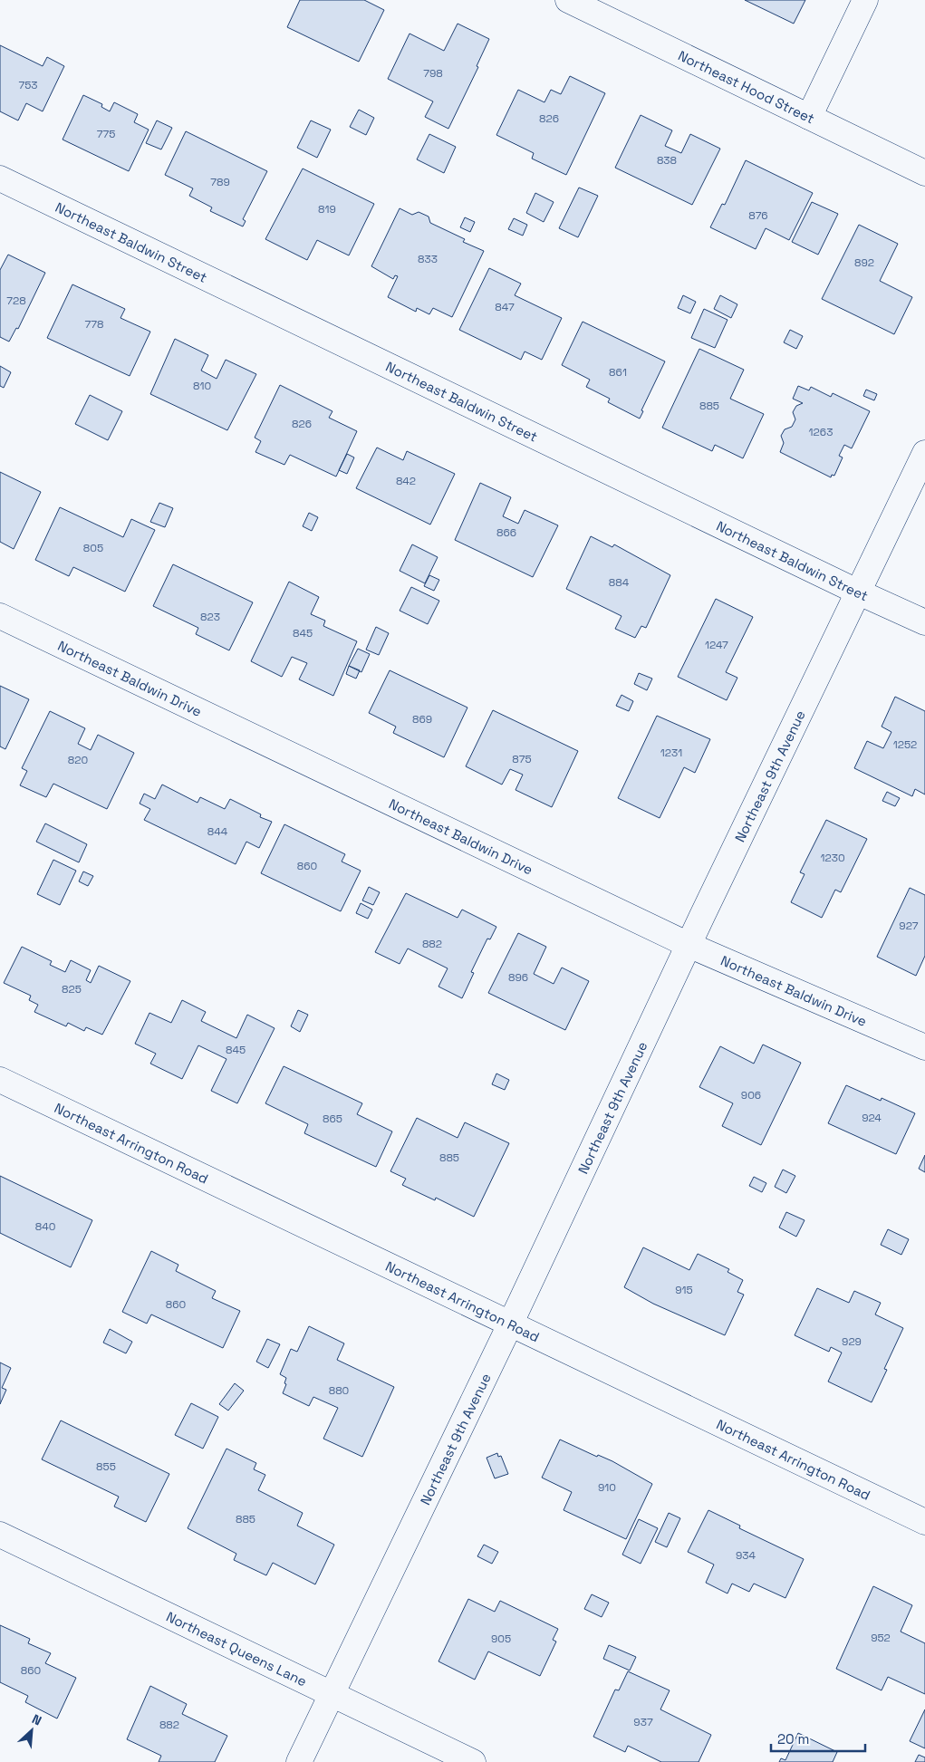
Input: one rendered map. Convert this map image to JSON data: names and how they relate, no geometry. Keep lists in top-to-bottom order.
{
  "streets": {
    "street": [
      "Northeast Hood Street",
      "Northeast Baldwin Street",
      "Northeast Baldwin Drive",
      "Northeast 9th Avenue",
      "Northeast Arrington Road",
      "Northeast Queens Lane"
    ]
  },
  "crossings": [
    ["Northeast Baldwin Street", "Northeast 9th Avenue"],
    ["Northeast Baldwin Drive", "Northeast 9th Avenue"],
    ["Northeast 9th Avenue", "Northeast Arrington Road"],
    ["Northeast 9th Avenue", "Northeast Queens Lane"]
  ],
  "house_numbers": [
    "798",
    "753",
    "826",
    "775",
    "838",
    "789",
    "819",
    "876",
    "833",
    "892",
    "728",
    "847",
    "778",
    "861",
    "810",
    "885",
    "826",
    "1263",
    "842",
    "866",
    "805",
    "884",
    "823",
    "845",
    "1247",
    "869",
    "1252",
    "1231",
    "875",
    "820",
    "844",
    "1230",
    "860",
    "927",
    "882",
    "896",
    "825",
    "845",
    "906",
    "924",
    "865",
    "885",
    "840",
    "915",
    "860",
    "929",
    "880",
    "855",
    "910",
    "885",
    "934",
    "952",
    "905",
    "860",
    "937",
    "882"
  ],
  "scale_bar": "20 m",
  "north": "top right"
}
